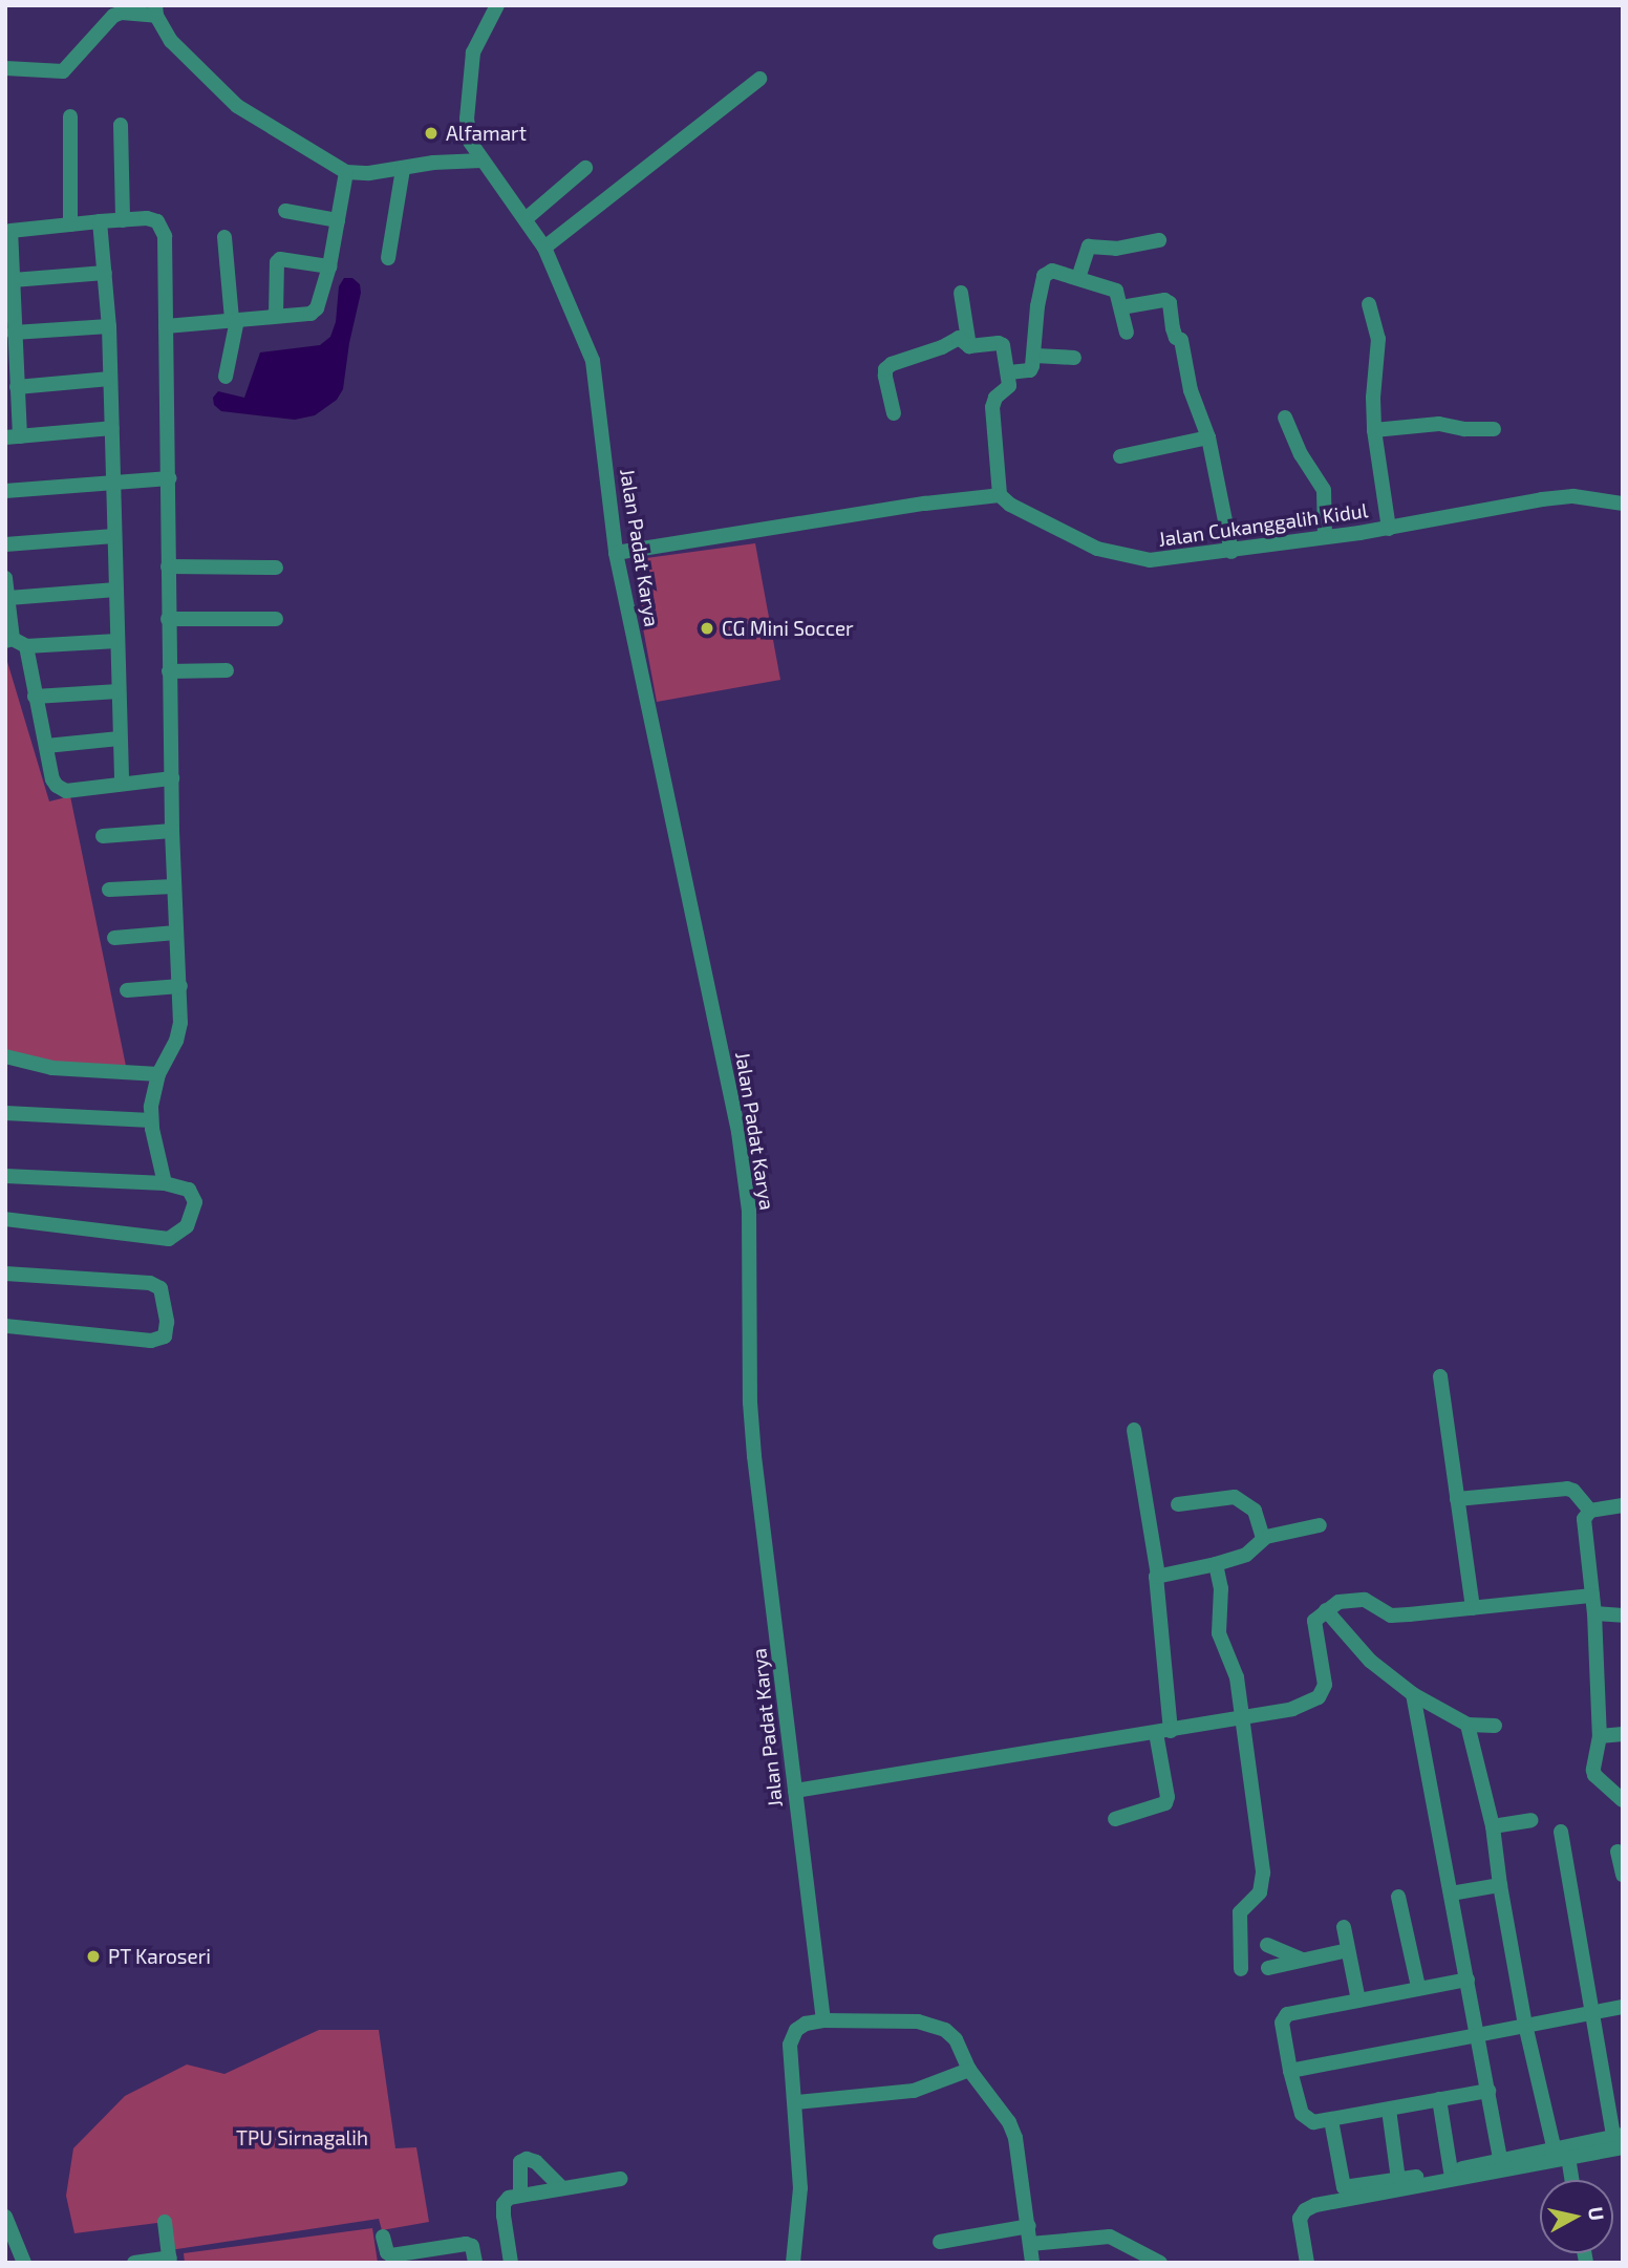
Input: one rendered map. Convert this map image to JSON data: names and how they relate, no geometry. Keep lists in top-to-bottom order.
{
  "streets": {
    "street": ["Jalan Cukanggalih Kidul", "Jalan Padat Karya"]
  },
  "parks": ["TPU Sirnagalih"],
  "places": ["Alfamart", "CG Mini Soccer", "PT Karoseri"],
  "north": "right"
}
